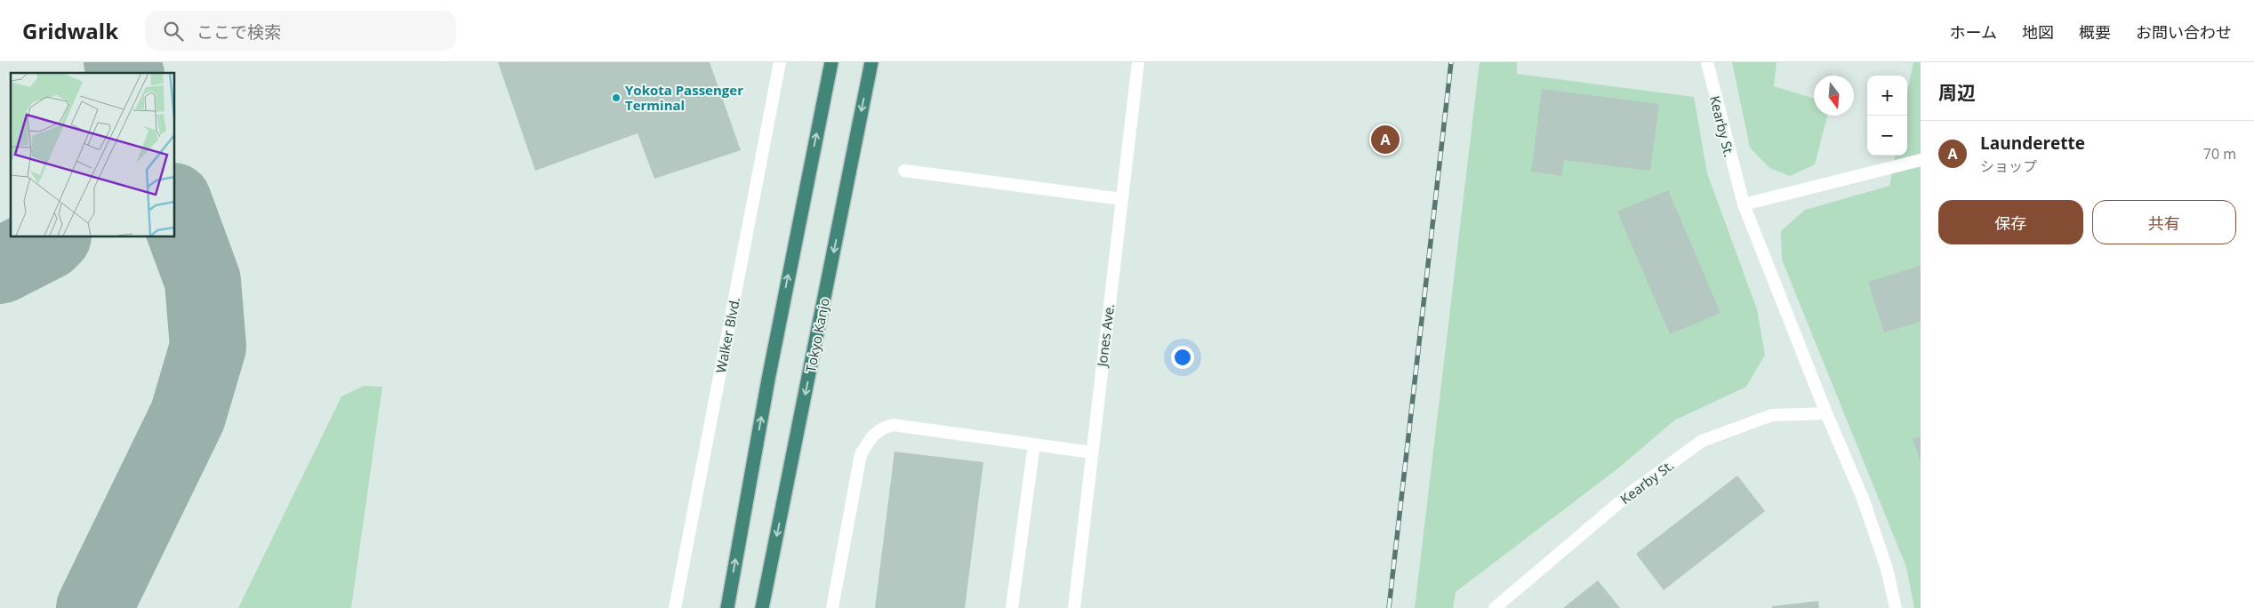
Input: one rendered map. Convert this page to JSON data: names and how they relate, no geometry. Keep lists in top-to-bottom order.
{
  "streets": {
    "highway": ["Tokyo Kanjo"],
    "lane": ["Kearby St.", "Walker Blvd.", "Jones Ave."]
  },
  "places": ["Yokota Passenger Terminal"],
  "north": "bottom",
  "page": {
    "header": "Gridwalk",
    "search": "ここで検索",
    "nav": [
      "ホーム",
      "地図",
      "概要",
      "お問い合わせ"
    ],
    "heading": "周辺",
    "map_buttons": ["+", "−"],
    "list": [
      {
        "mark": "A",
        "name": "Launderette",
        "note": "ショップ",
        "value": "70 m"
      }
    ],
    "pins": "A",
    "buttons": ["保存", "共有"]
  }
}
